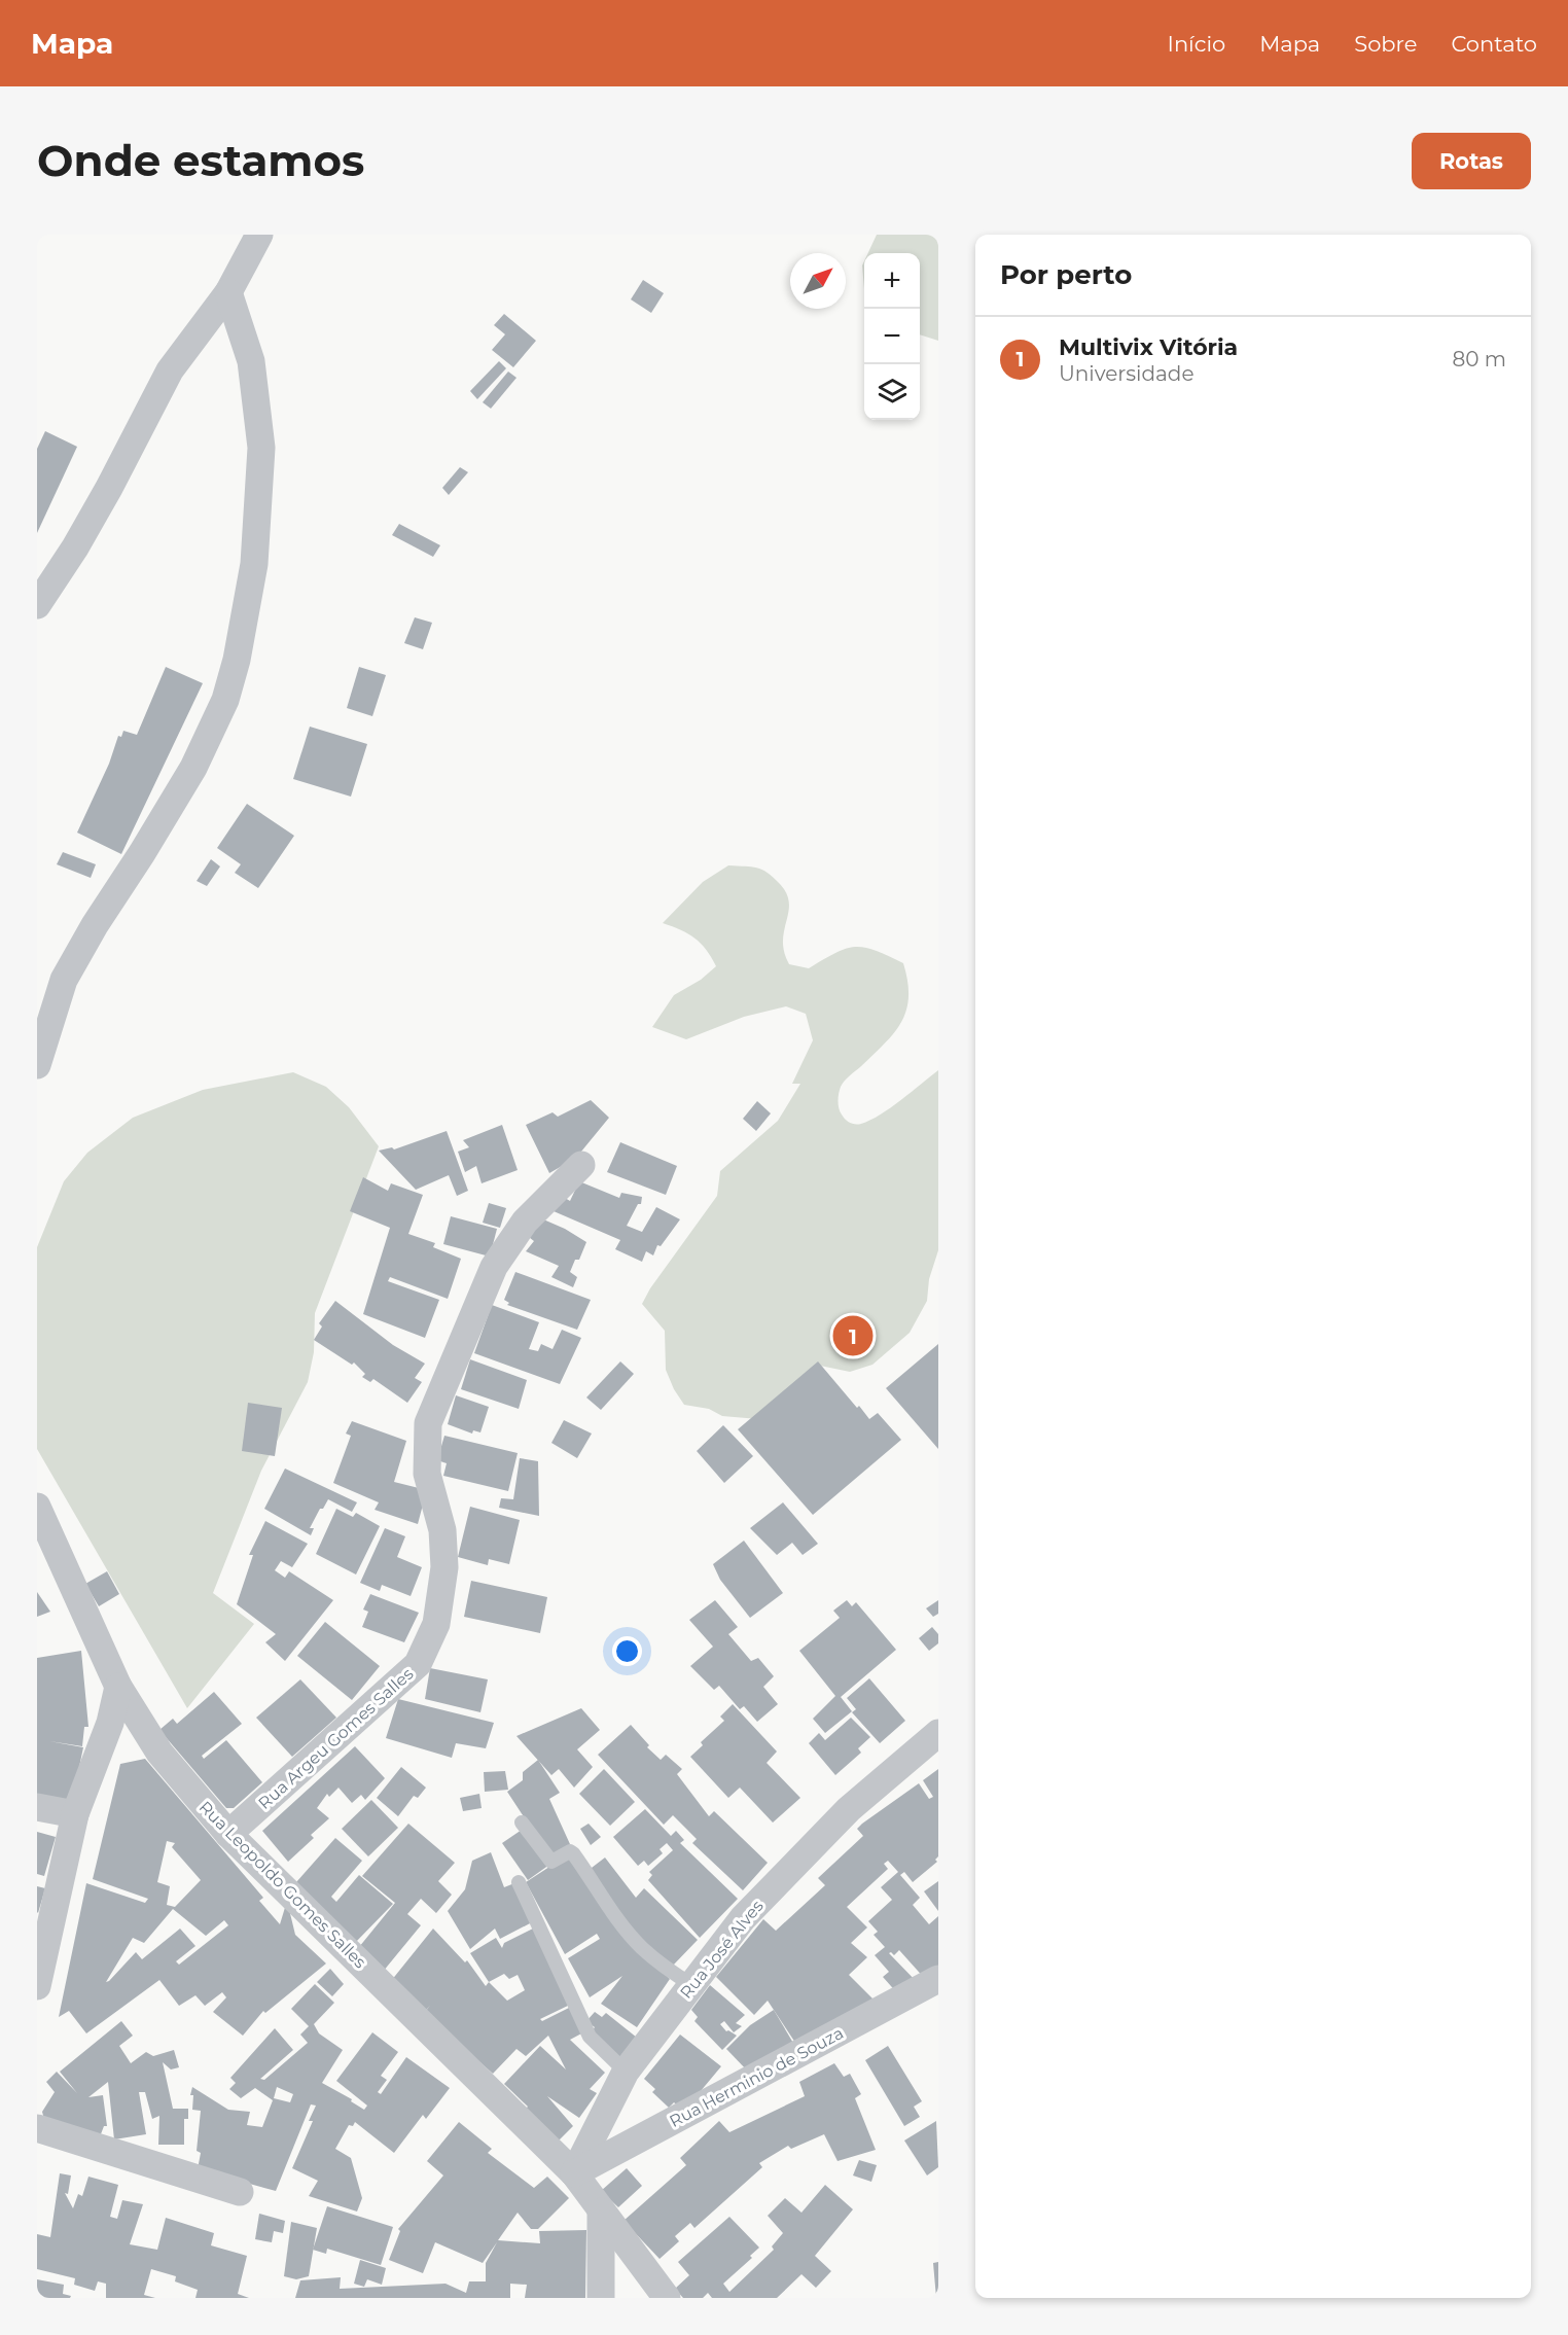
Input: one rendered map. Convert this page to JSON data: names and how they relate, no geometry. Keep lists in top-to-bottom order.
{
  "streets": {
    "street": [
      "Rua Argeu Gomes Salles",
      "Rua Leopoldo Gomes Salles",
      "Rua José Alves",
      "Rua Herminio de Souza"
    ]
  },
  "crossings": [
    ["Rua Argeu Gomes Salles", "Rua Leopoldo Gomes Salles"],
    ["Rua Leopoldo Gomes Salles", "Rua José Alves"],
    ["Rua Leopoldo Gomes Salles", "Rua Herminio de Souza"],
    ["Rua José Alves", "Rua Herminio de Souza"]
  ],
  "north": "top right",
  "page": {
    "header": "Mapa",
    "nav": [
      "Início",
      "Mapa",
      "Sobre",
      "Contato"
    ],
    "buttons": "Rotas",
    "title": "Onde estamos",
    "heading": "Por perto",
    "map_buttons": ["+", "−"],
    "list": [
      {
        "mark": "1",
        "name": "Multivix Vitória",
        "note": "Universidade",
        "value": "80 m"
      }
    ],
    "pins": "1"
  }
}
